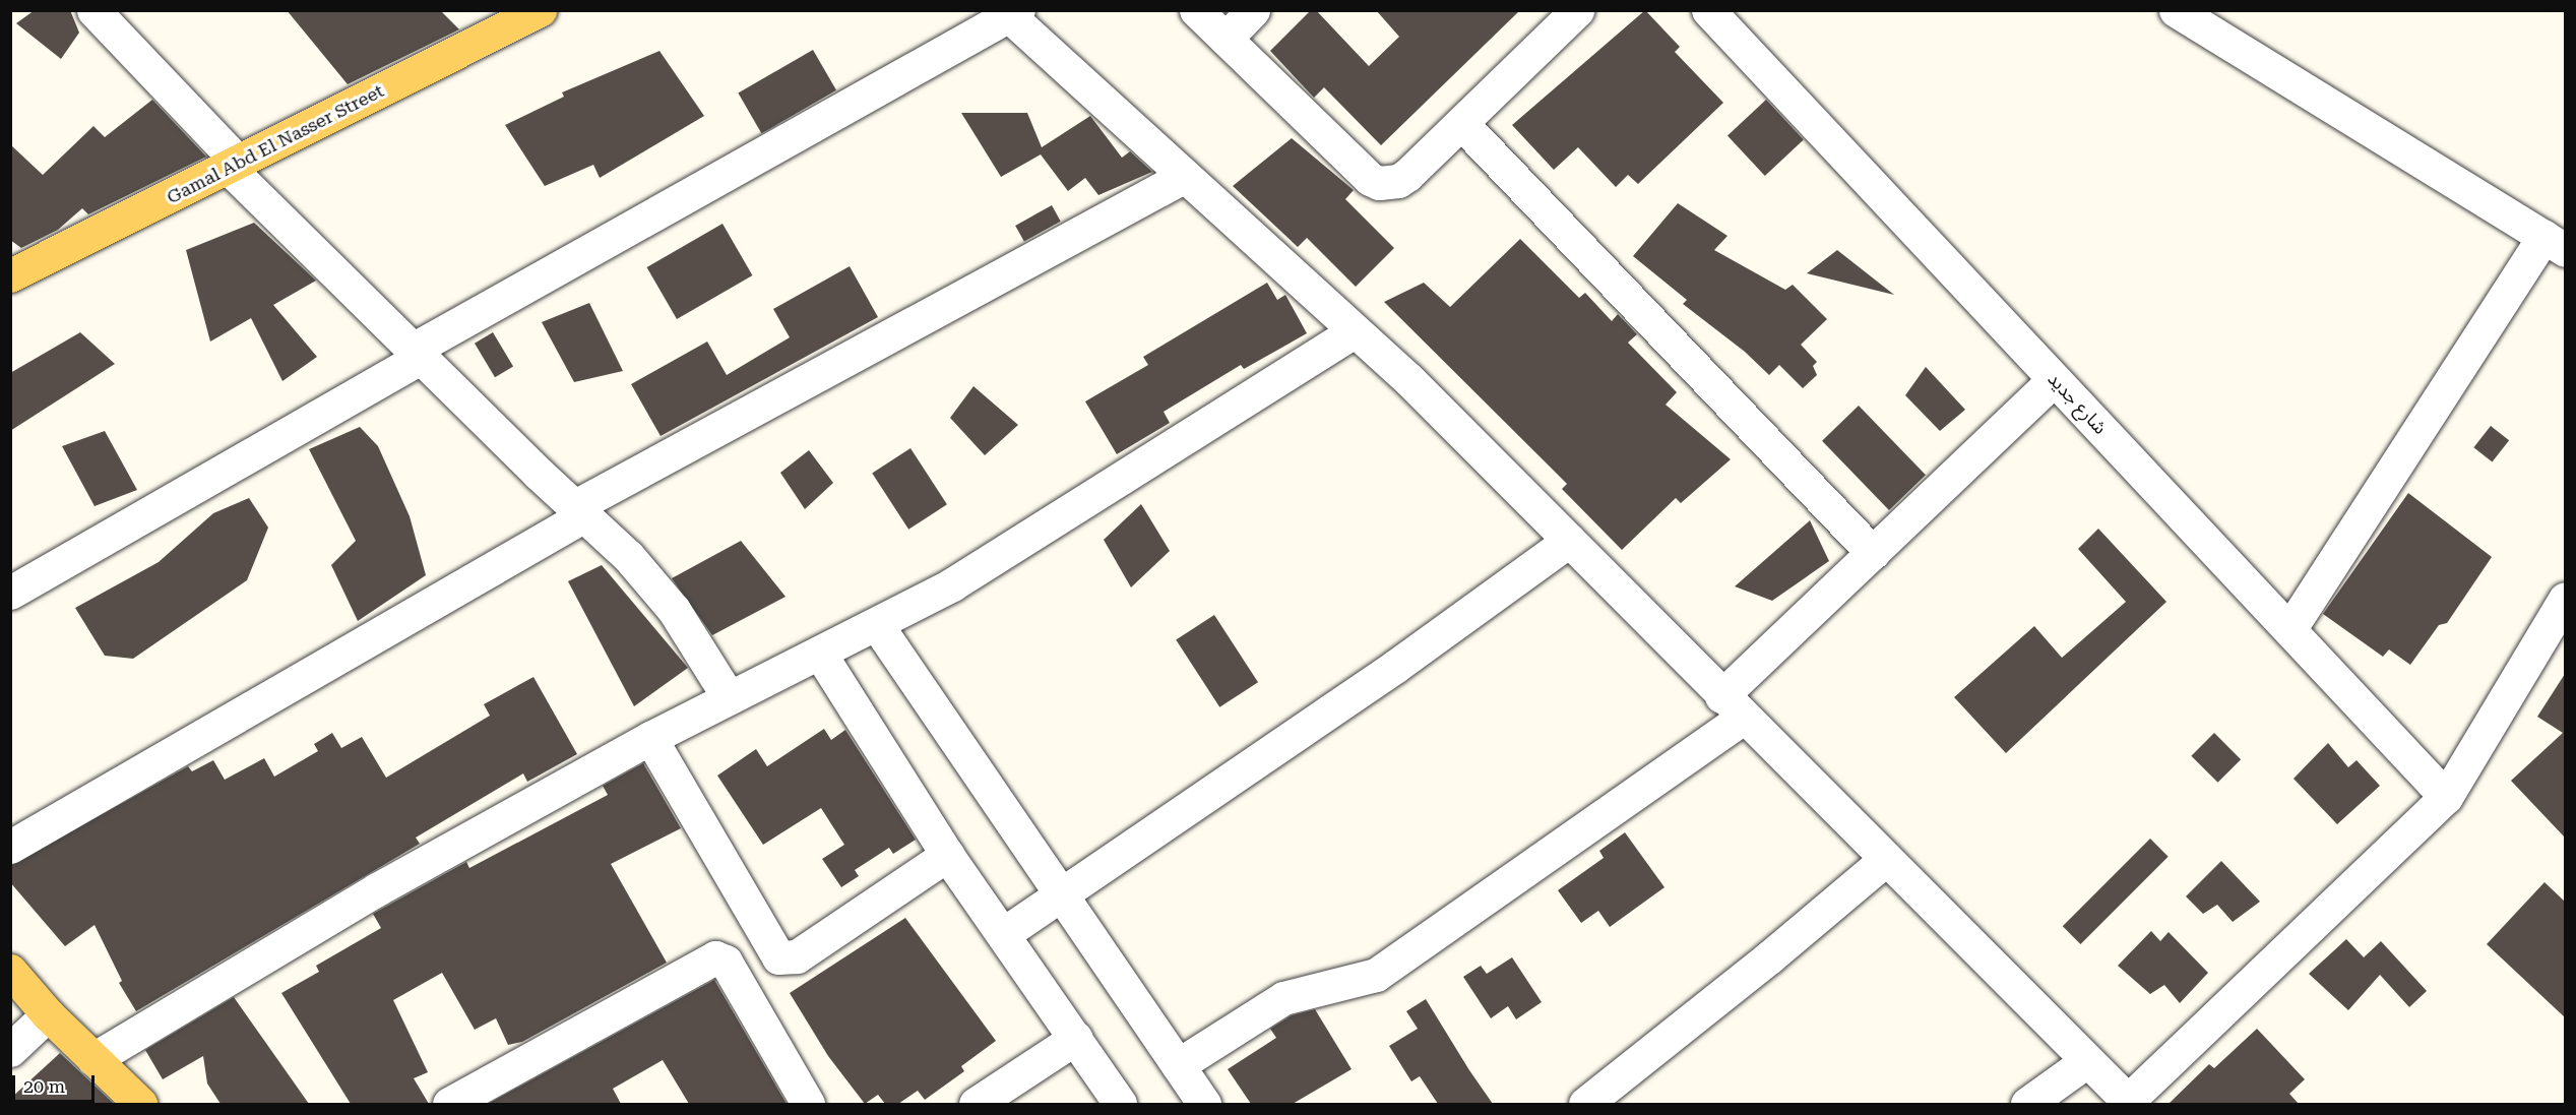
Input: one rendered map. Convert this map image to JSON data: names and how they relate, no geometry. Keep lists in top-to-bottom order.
{
  "streets": {
    "main road": ["Gamal Abd El Nasser Street"],
    "street": ["شارع جديد"]
  },
  "scale_bar": "20 m"
}
